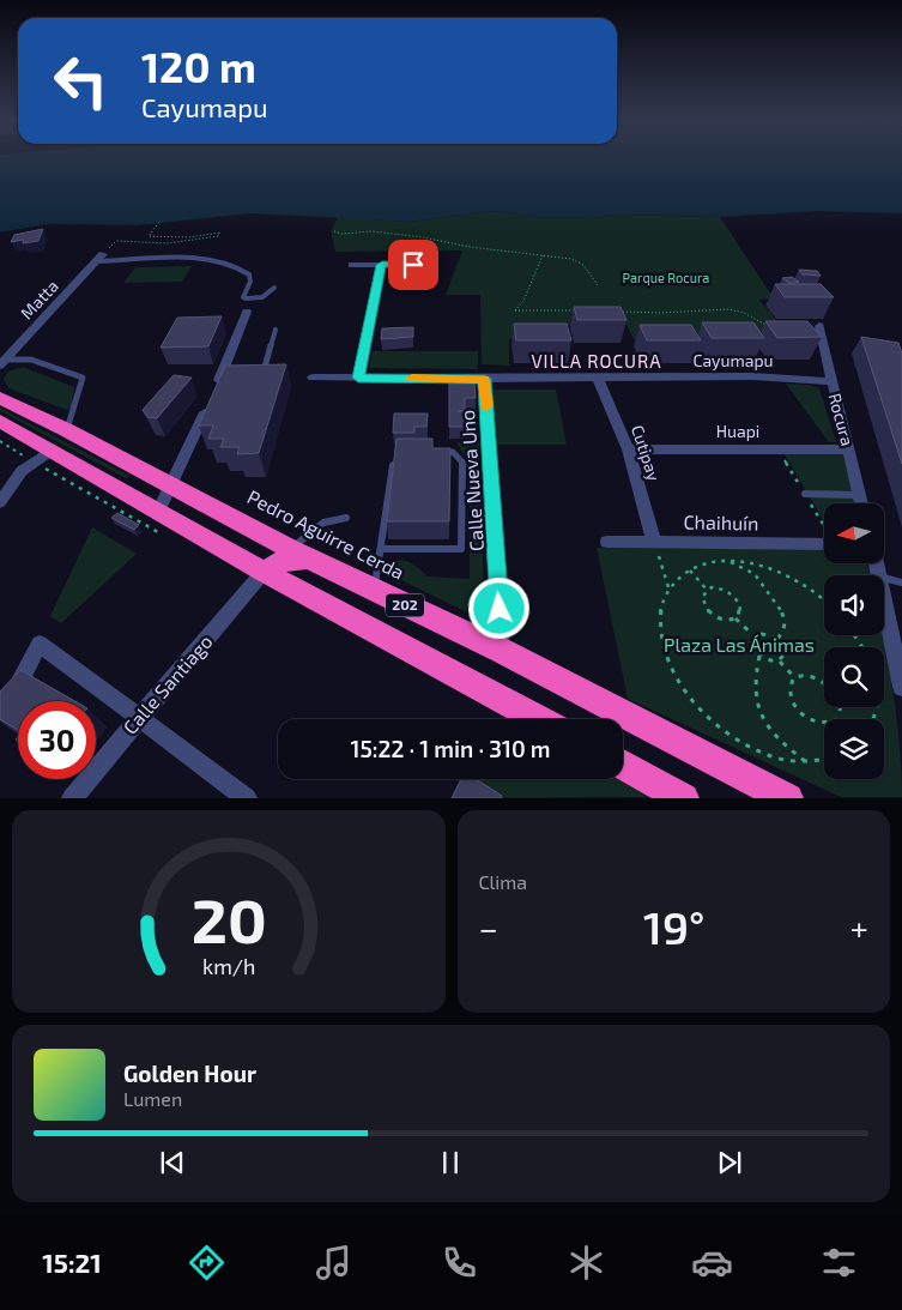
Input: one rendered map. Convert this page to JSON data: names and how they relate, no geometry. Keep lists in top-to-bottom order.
{
  "streets": {
    "highway": ["Pedro Aguirre Cerda", "202"],
    "street": [
      "Matta",
      "Cayumapu",
      "Rocura",
      "Huapi",
      "Cutipay",
      "Calle Nueva Uno",
      "Chaihuín",
      "Calle Santiago"
    ]
  },
  "crossings": [
    ["Cayumapu", "Rocura"],
    ["Cayumapu", "Cutipay"],
    ["Cayumapu", "Calle Nueva Uno"],
    ["Rocura", "Huapi"],
    ["Huapi", "Cutipay"],
    ["Cutipay", "Chaihuín"],
    ["Calle Nueva Uno", "Pedro Aguirre Cerda"],
    ["202", "Calle Santiago"]
  ],
  "districts": ["VILLA ROCURA"],
  "parks": ["Parque Rocura", "Plaza Las Ánimas"],
  "north": "left",
  "page": {
    "turn": ["120 m", "Cayumapu"],
    "limit": "30",
    "trip": "15:22 · 1 min · 310 m",
    "tile": "Clima",
    "heat": ["−", "19°", "+"],
    "song": ["Golden Hour", "Lumen"],
    "tabs": "15:21",
    "gauge": ["20", "km/h"]
  }
}
